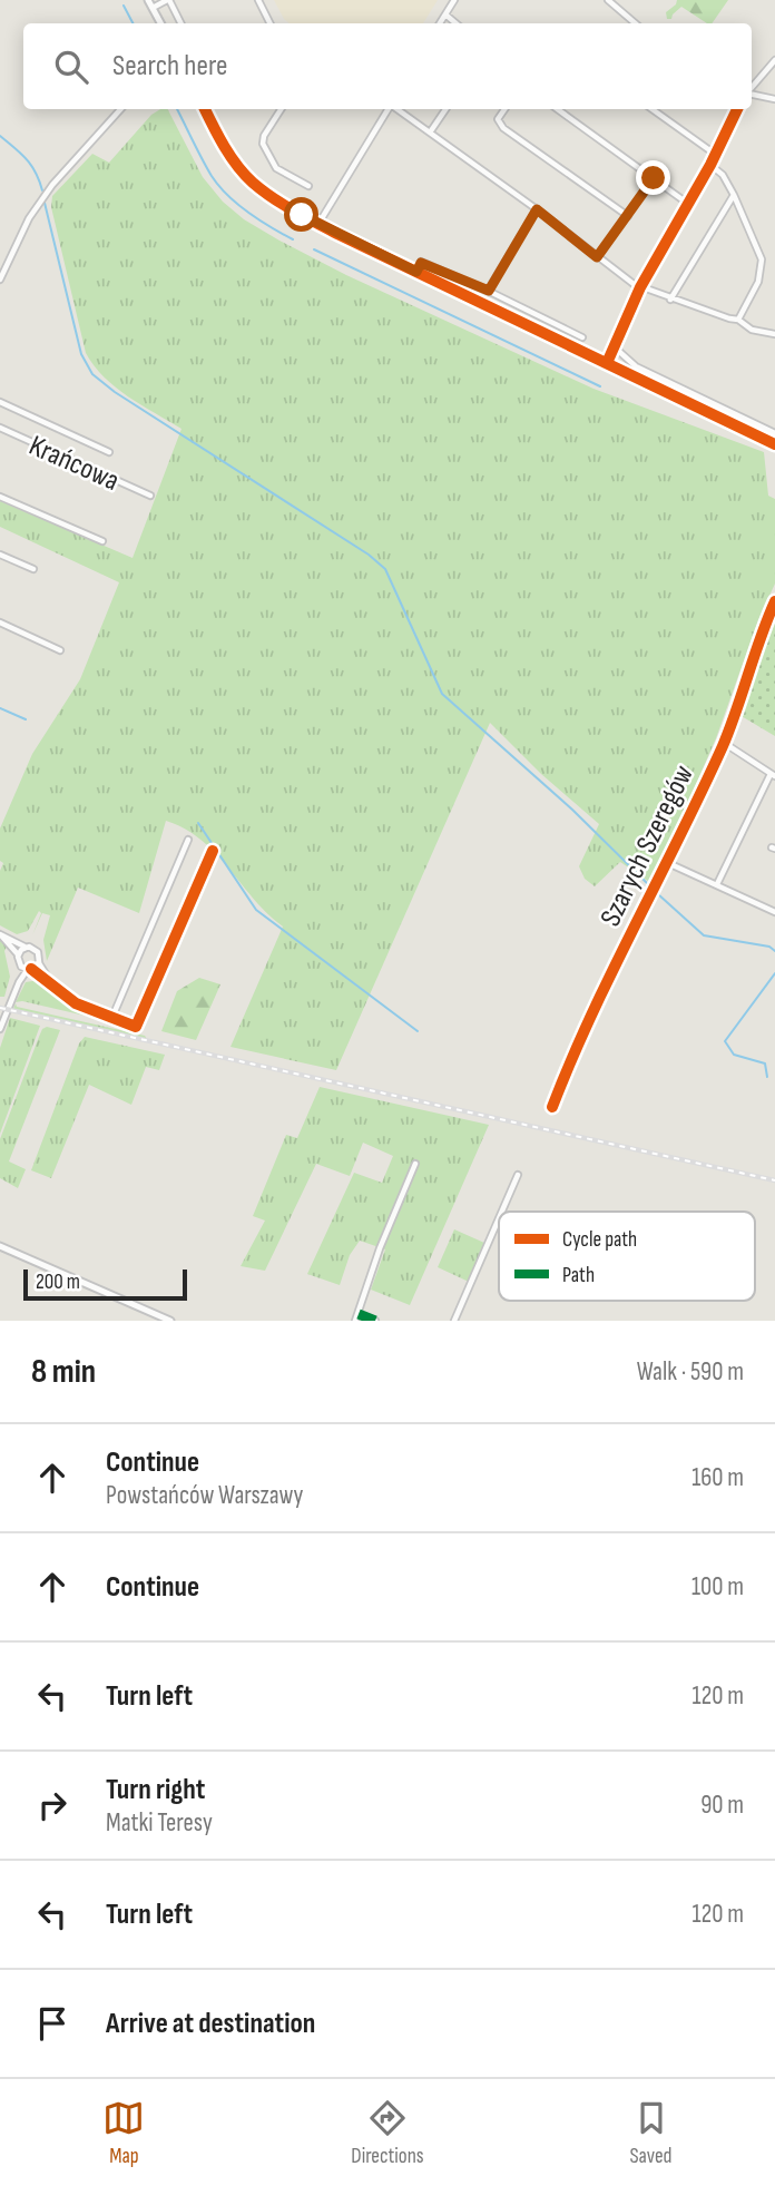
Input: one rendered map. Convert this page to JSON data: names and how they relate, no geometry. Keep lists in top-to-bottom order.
{
  "streets": {
    "street": ["Krańcowa", "Szarych Szeregów"]
  },
  "legend": ["Cycle path", "Path"],
  "scale_bar": "200 m",
  "page": {
    "search": "Search here",
    "scale": "200 m",
    "heading": ["8 min", "Walk · 590 m"],
    "list": [
      ["Continue", "Powstańców Warszawy", "160 m"],
      ["Continue", "100 m"],
      ["Turn left", "120 m"],
      ["Turn right", "Matki Teresy", "90 m"],
      ["Turn left", "120 m"],
      "Arrive at destination"
    ],
    "nav": ["Map", "Directions", "Saved"]
  }
}
